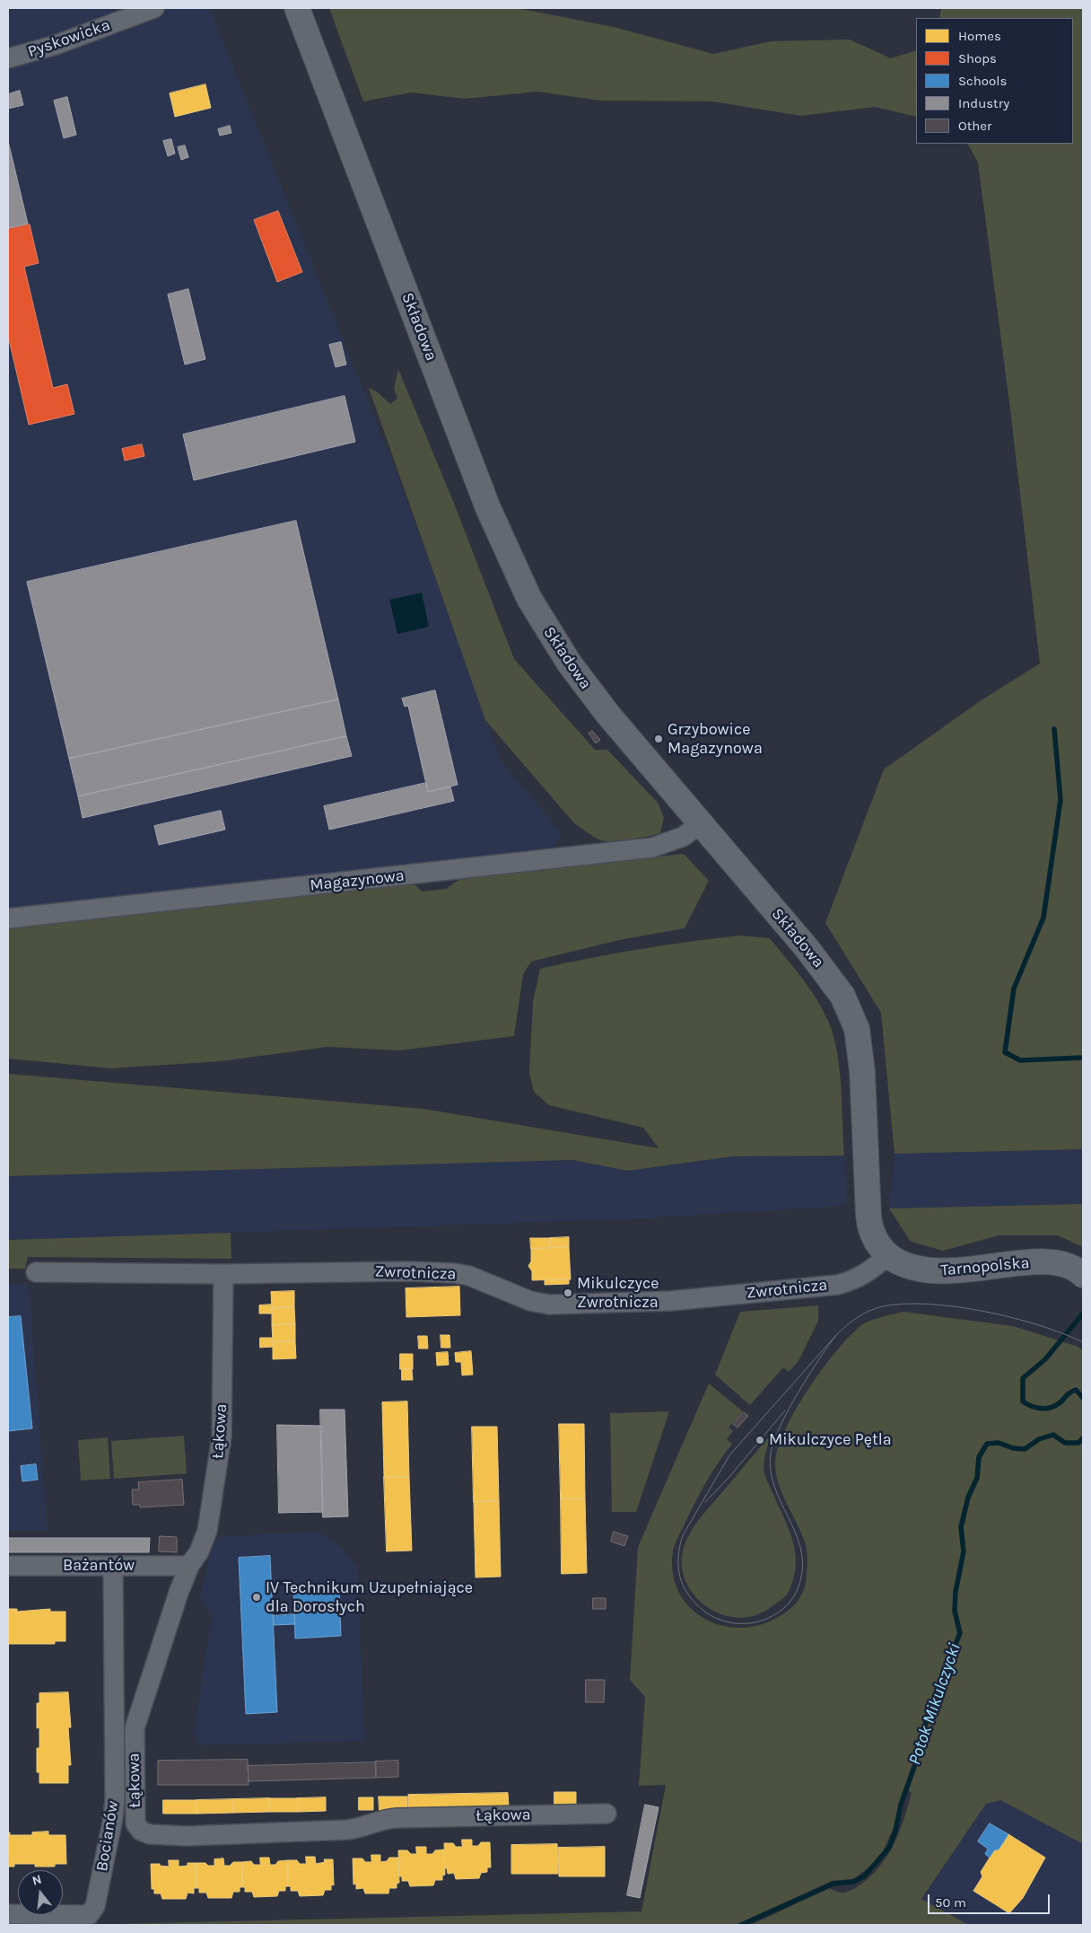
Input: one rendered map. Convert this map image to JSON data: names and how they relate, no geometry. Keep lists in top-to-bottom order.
{
  "streets": {
    "main road": ["Składowa", "Tarnopolska"],
    "street": [
      "Pyskowicka",
      "Magazynowa",
      "Zwrotnicza",
      "Łąkowa",
      "Bażantów",
      "Bocianów"
    ]
  },
  "crossings": [
    ["Składowa", "Magazynowa"],
    ["Składowa", "Tarnopolska"],
    ["Składowa", "Zwrotnicza"],
    ["Tarnopolska", "Zwrotnicza"],
    ["Zwrotnicza", "Łąkowa"],
    ["Łąkowa", "Bażantów"],
    ["Bażantów", "Bocianów"]
  ],
  "water": ["Potok Mikulczycki"],
  "places": [
    "Grzybowice Magazynowa",
    "Mikulczyce Zwrotnicza",
    "Mikulczyce Pętla",
    "IV Technikum Uzupełniające dla Dorosłych"
  ],
  "legend": [
    "Homes",
    "Shops",
    "Schools",
    "Industry",
    "Other"
  ],
  "scale_bar": "50 m",
  "north": "top"
}
